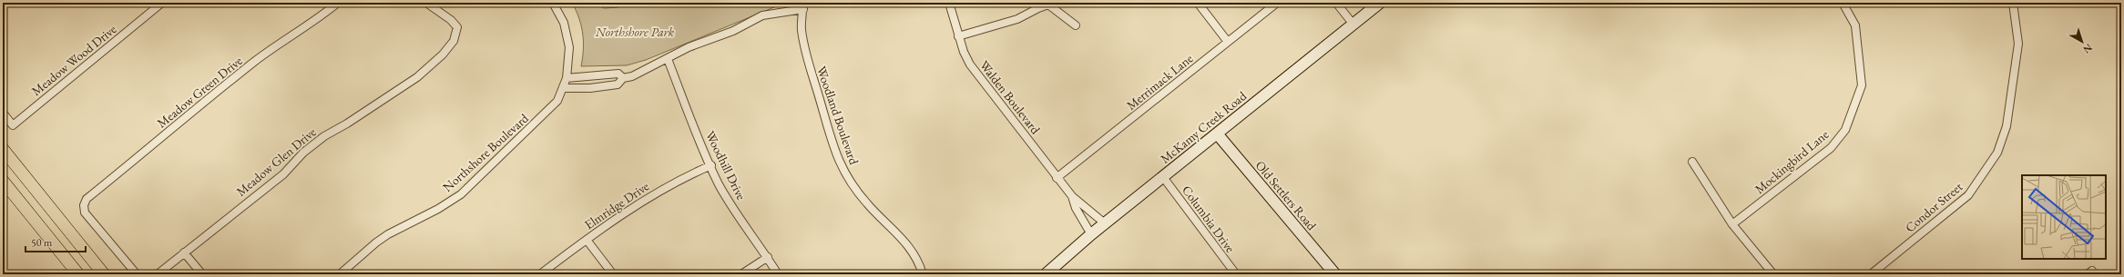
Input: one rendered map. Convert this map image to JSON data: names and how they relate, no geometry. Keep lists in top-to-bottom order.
{
  "streets": {
    "street": [
      "Meadow Wood Drive",
      "Merrimack Lane",
      "Meadow Green Drive",
      "Walden Boulevard",
      "Woodland Boulevard",
      "McKamy Creek Road",
      "Northshore Boulevard",
      "Meadow Glen Drive",
      "Mockingbird Lane",
      "Woodhill Drive",
      "Old Settlers Road",
      "Elmridge Drive",
      "Condor Street",
      "Columbia Drive"
    ]
  },
  "crossings": [
    ["Merrimack Lane", "Walden Boulevard"],
    ["Walden Boulevard", "McKamy Creek Road"],
    ["McKamy Creek Road", "Old Settlers Road"],
    ["McKamy Creek Road", "Columbia Drive"],
    ["Woodhill Drive", "Elmridge Drive"]
  ],
  "parks": ["Northshore Park"],
  "scale_bar": "50 m",
  "north": "bottom right"
}
